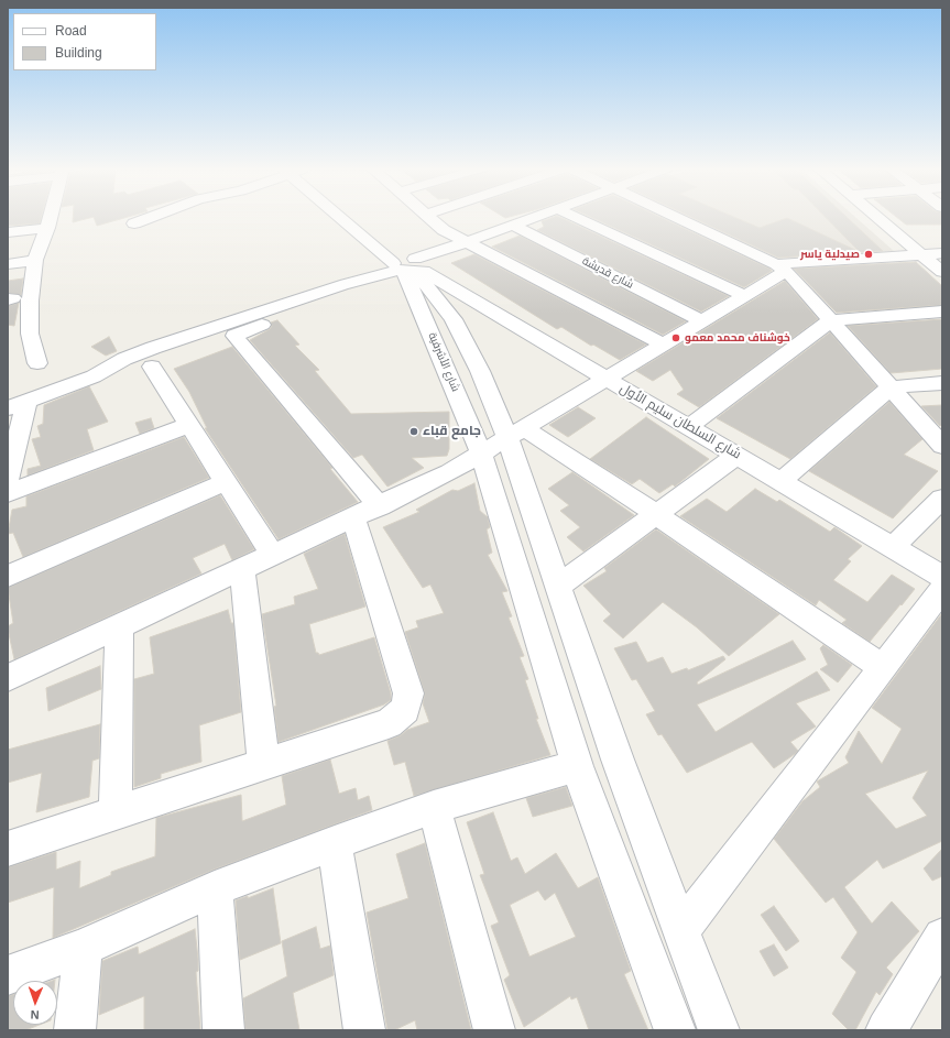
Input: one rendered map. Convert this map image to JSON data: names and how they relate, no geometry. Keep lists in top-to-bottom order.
{
  "streets": {
    "street": ["شارع قديشة", "شارع الأشرفية", "شارع السلطان سليم الأول"]
  },
  "crossings": [
    ["شارع الأشرفية", "شارع السلطان سليم الأول"]
  ],
  "places": ["صيدلية ياسر", "خوشناف محمد معمو", "جامع قباء"],
  "legend": ["Road", "Building"],
  "north": "bottom"
}
